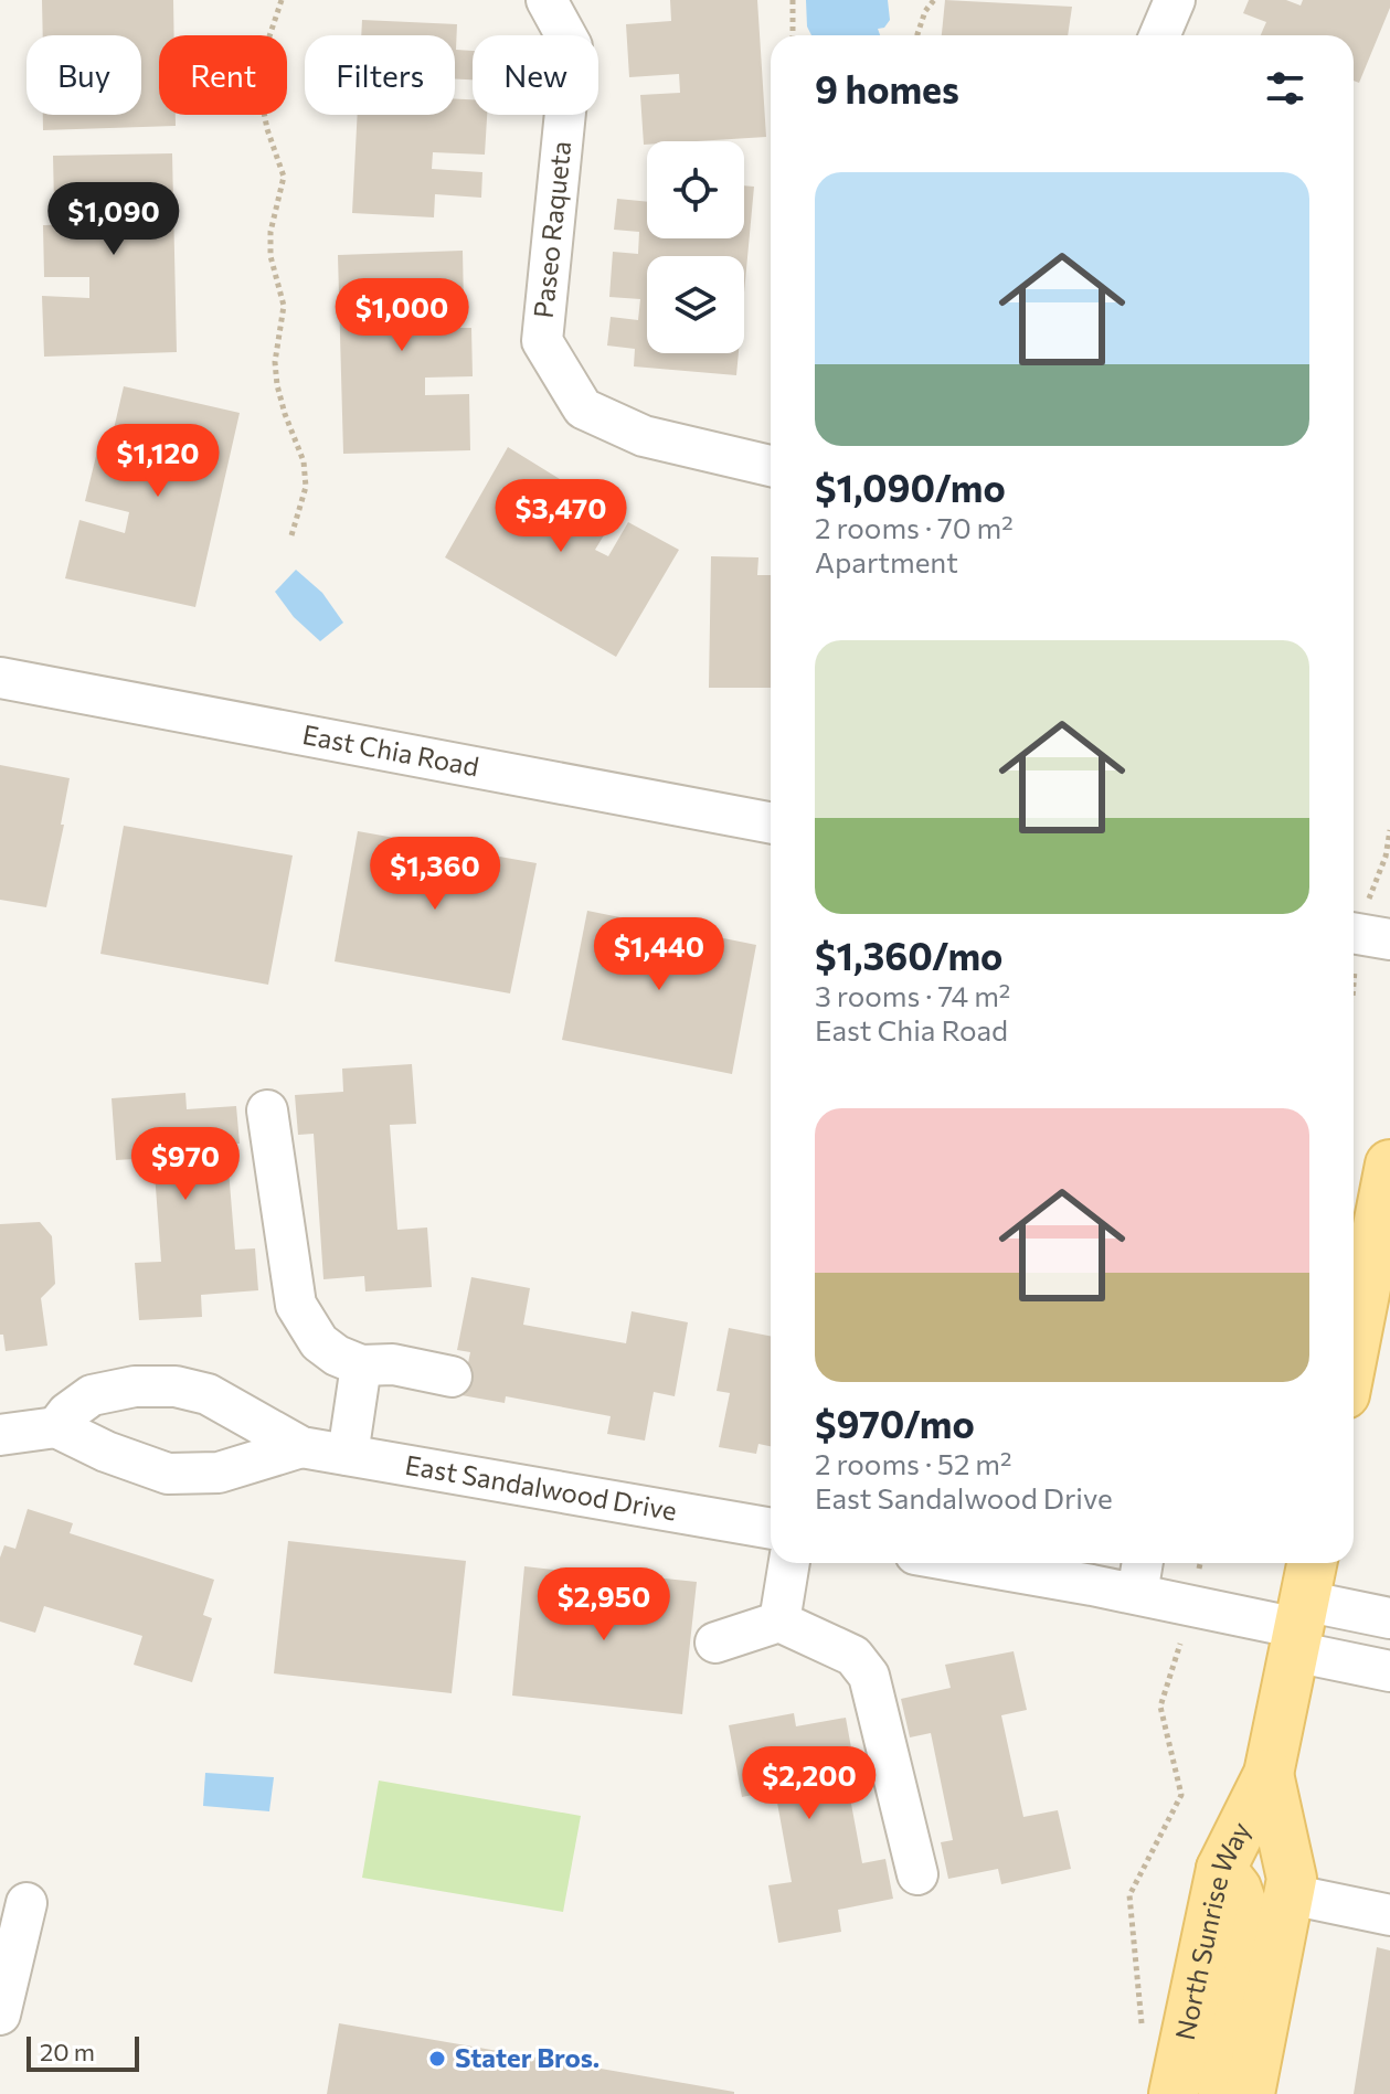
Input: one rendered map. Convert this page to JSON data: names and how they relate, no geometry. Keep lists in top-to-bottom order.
{
  "streets": {
    "main road": ["North Sunrise Way"],
    "street": ["Paseo Raqueta", "East Chia Road", "East Sandalwood Drive"]
  },
  "places": ["Stater Bros."],
  "scale_bar": "20 m",
  "page": {
    "chip": [
      "Buy",
      "Rent",
      "Filters",
      "New"
    ],
    "heading": "9 homes",
    "list": [
      {
        "name": "$1,090/mo",
        "note": "2 rooms · 70 m² · Apartment"
      },
      {
        "name": "$1,360/mo",
        "note": "3 rooms · 74 m² · East Chia Road"
      },
      {
        "name": "$970/mo",
        "note": "2 rooms · 52 m² · East Sandalwood Drive"
      }
    ],
    "price": [
      "$1,090",
      "$1,000",
      "$1,120",
      "$3,470",
      "$1,360",
      "$1,440",
      "$970",
      "$2,950",
      "$2,200"
    ],
    "scale": "20 m"
  }
}
